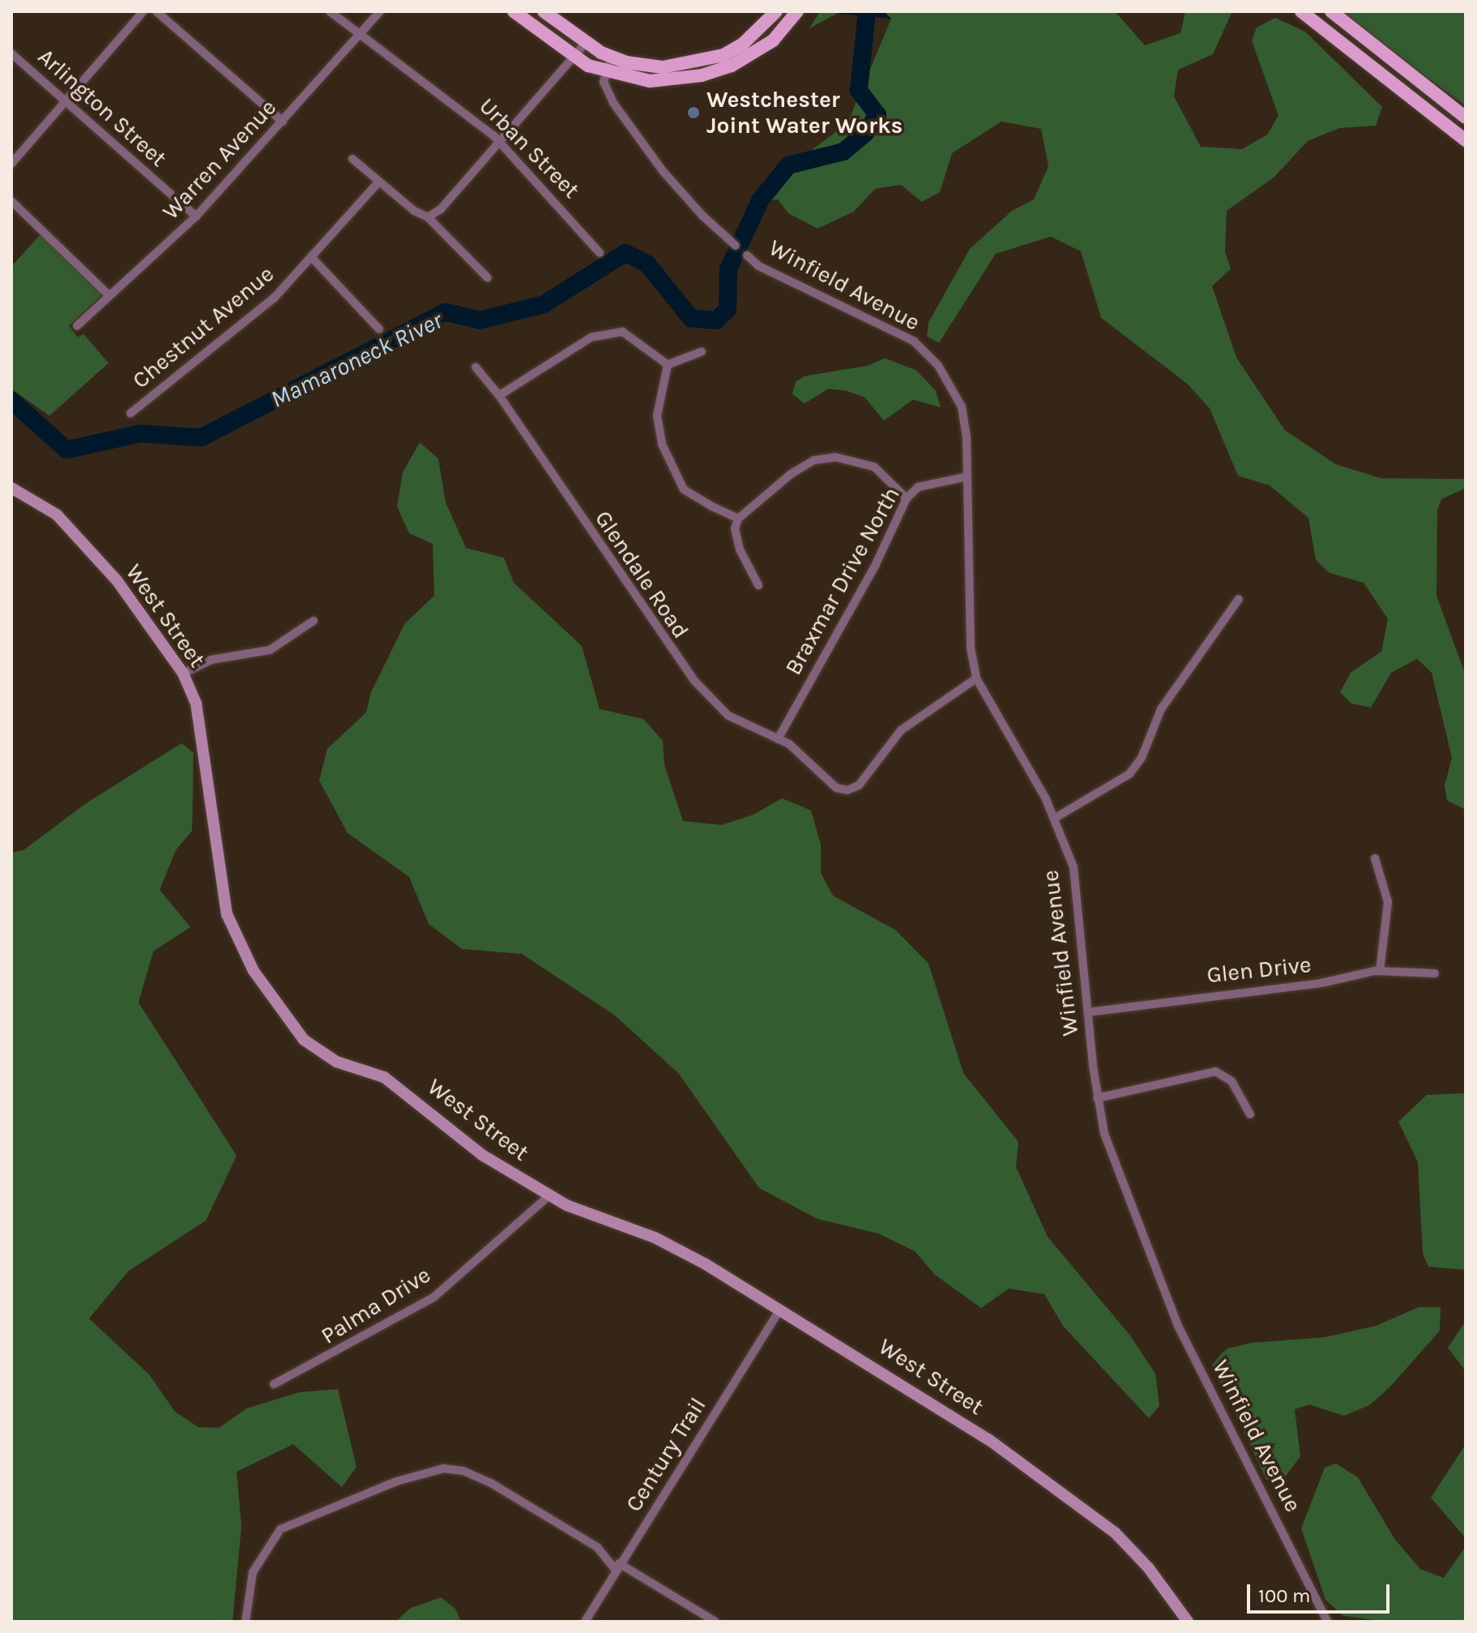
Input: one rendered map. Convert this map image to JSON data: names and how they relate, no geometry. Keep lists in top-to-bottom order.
{
  "streets": {
    "street": [
      "Arlington Street",
      "Urban Street",
      "Warren Avenue",
      "Winfield Avenue",
      "Chestnut Avenue",
      "Glendale Road",
      "Braxmar Drive North",
      "West Street",
      "Glen Drive",
      "Palma Drive",
      "Century Trail"
    ]
  },
  "crossings": [
    ["Arlington Street", "Warren Avenue"],
    ["Urban Street", "Warren Avenue"],
    ["Winfield Avenue", "Glendale Road"],
    ["Winfield Avenue", "Braxmar Drive North"],
    ["Winfield Avenue", "Glen Drive"],
    ["Glendale Road", "Braxmar Drive North"],
    ["West Street", "Palma Drive"],
    ["West Street", "Century Trail"]
  ],
  "water": ["Mamaroneck River"],
  "places": ["Westchester Joint Water Works"],
  "scale_bar": "100 m"
}
